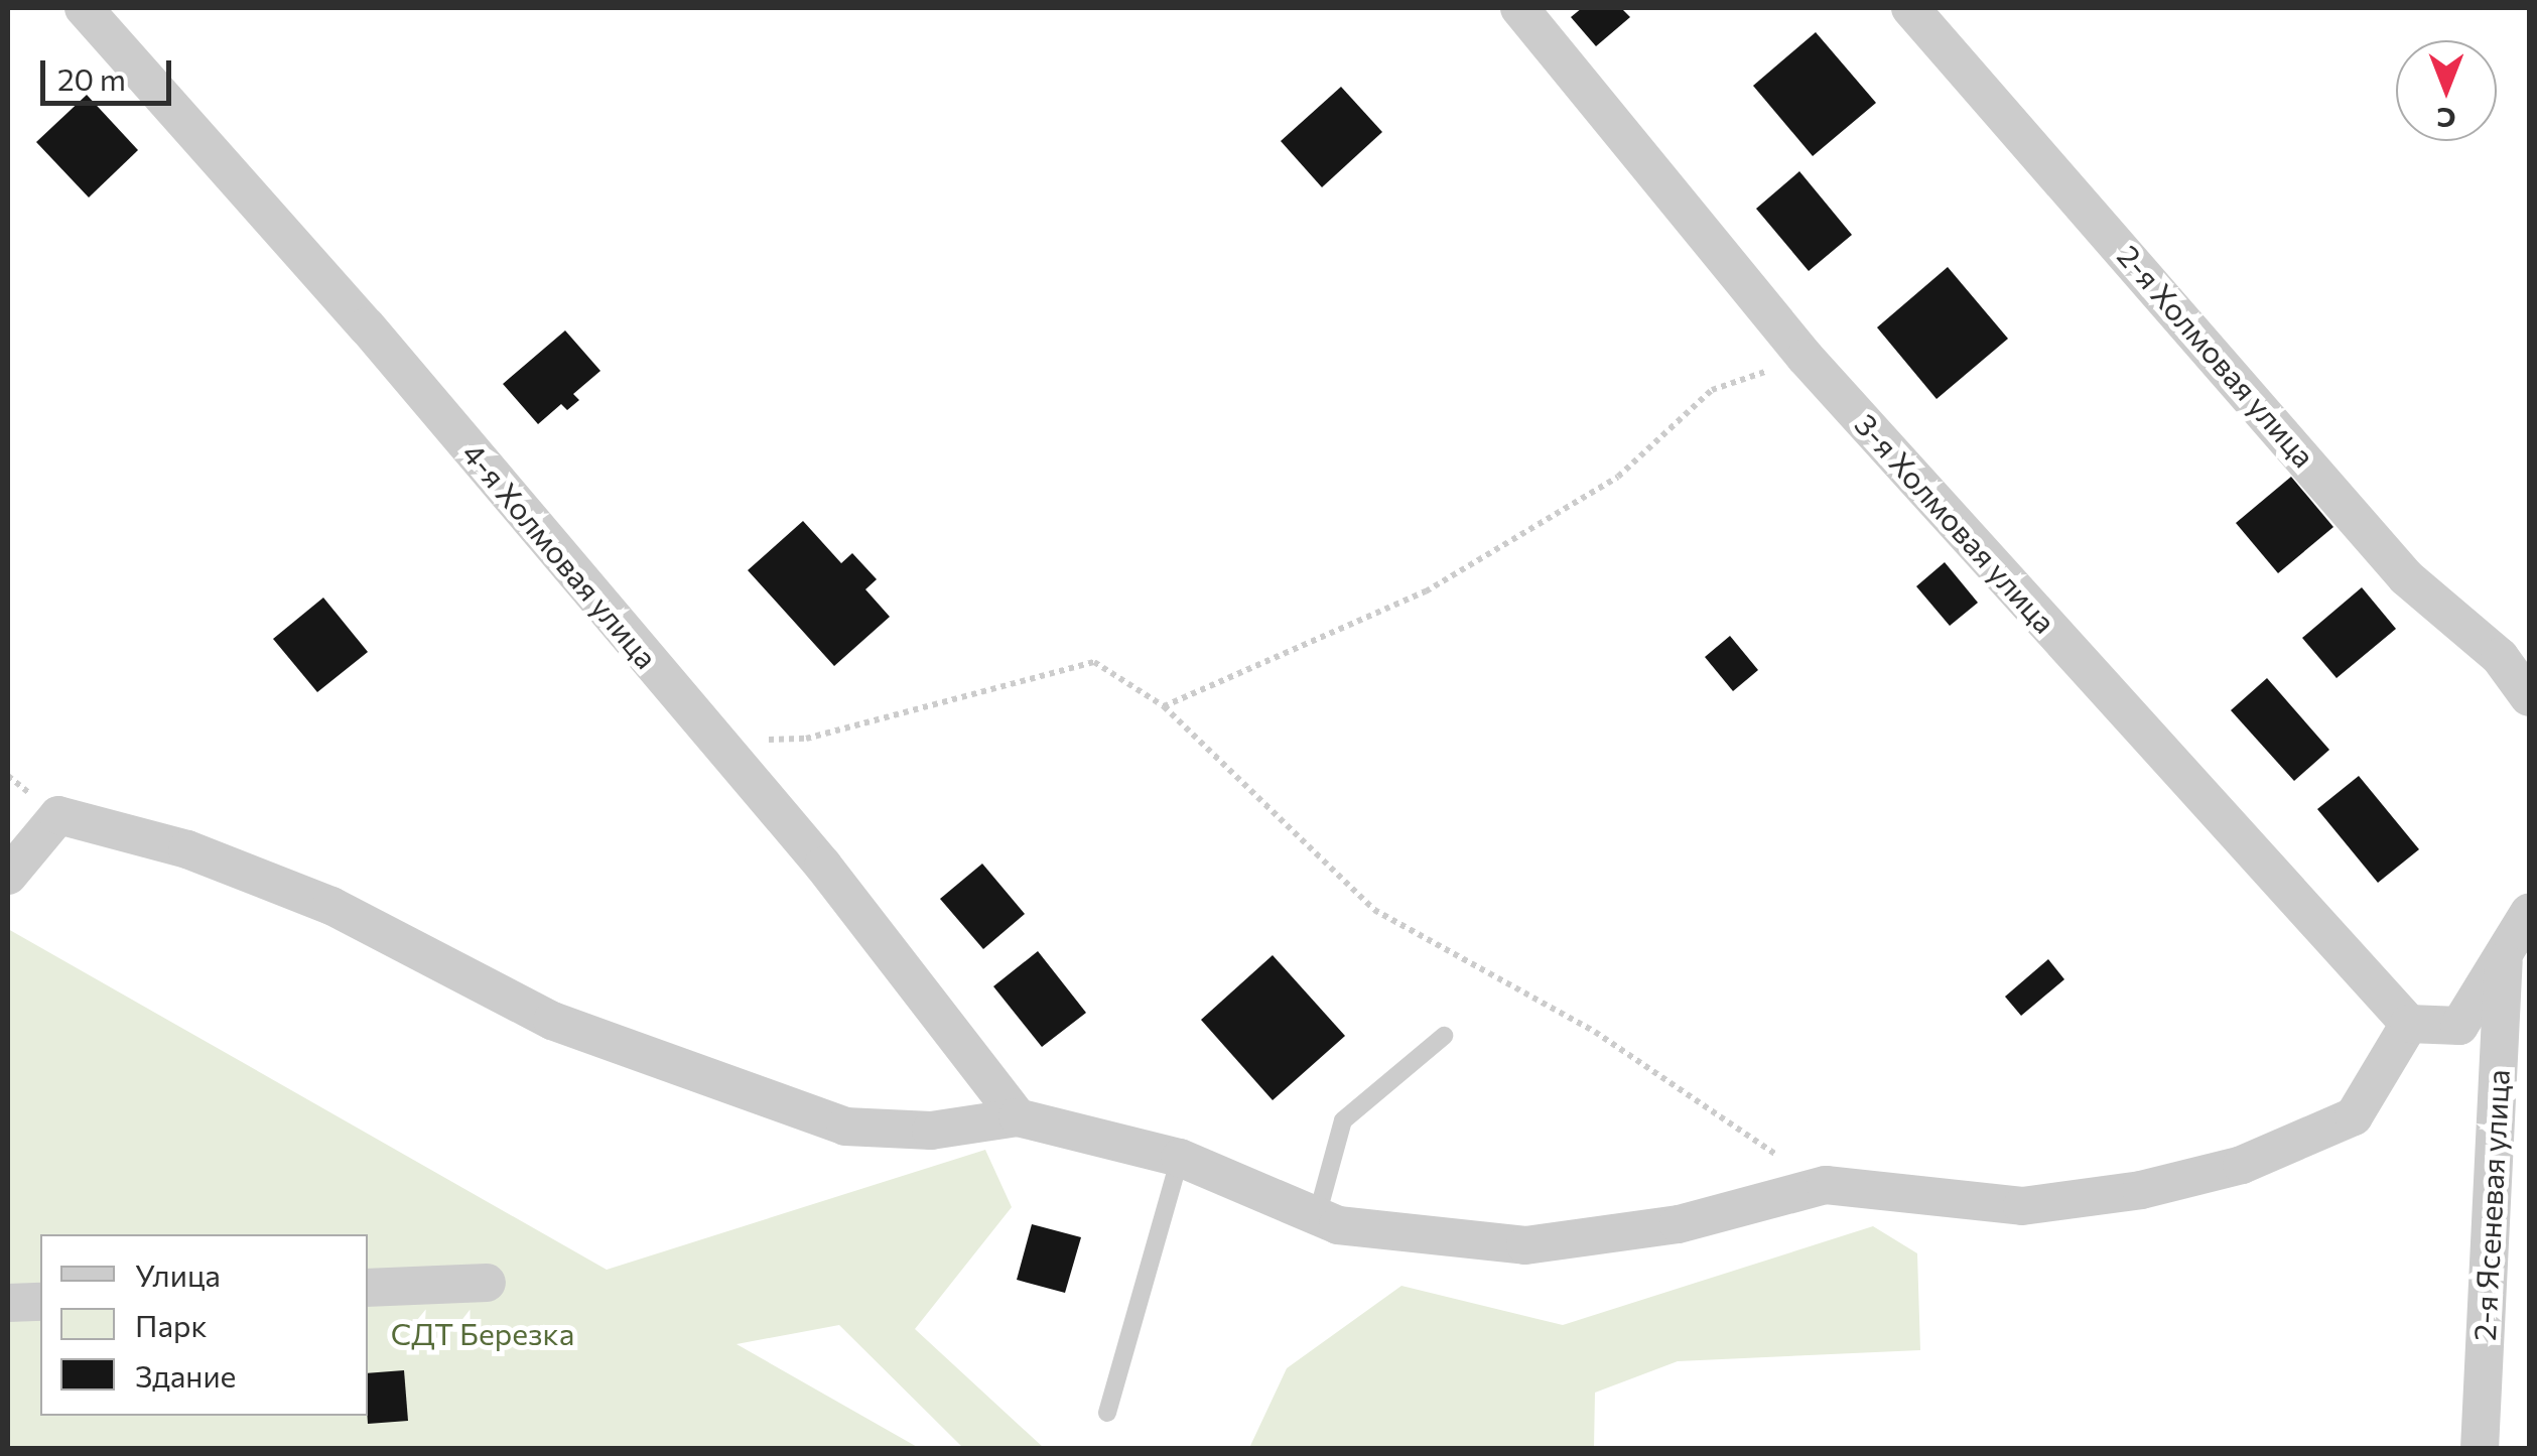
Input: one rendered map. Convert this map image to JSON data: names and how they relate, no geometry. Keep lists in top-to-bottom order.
{
  "streets": {
    "street": [
      "2-я Холмовая улица",
      "3-я Холмовая улица",
      "4-я Холмовая улица",
      "2-я Ясеневая улица"
    ]
  },
  "parks": ["СДТ Березка"],
  "legend": ["Улица", "Парк", "Здание"],
  "scale_bar": "20 m",
  "north": "bottom"
}
